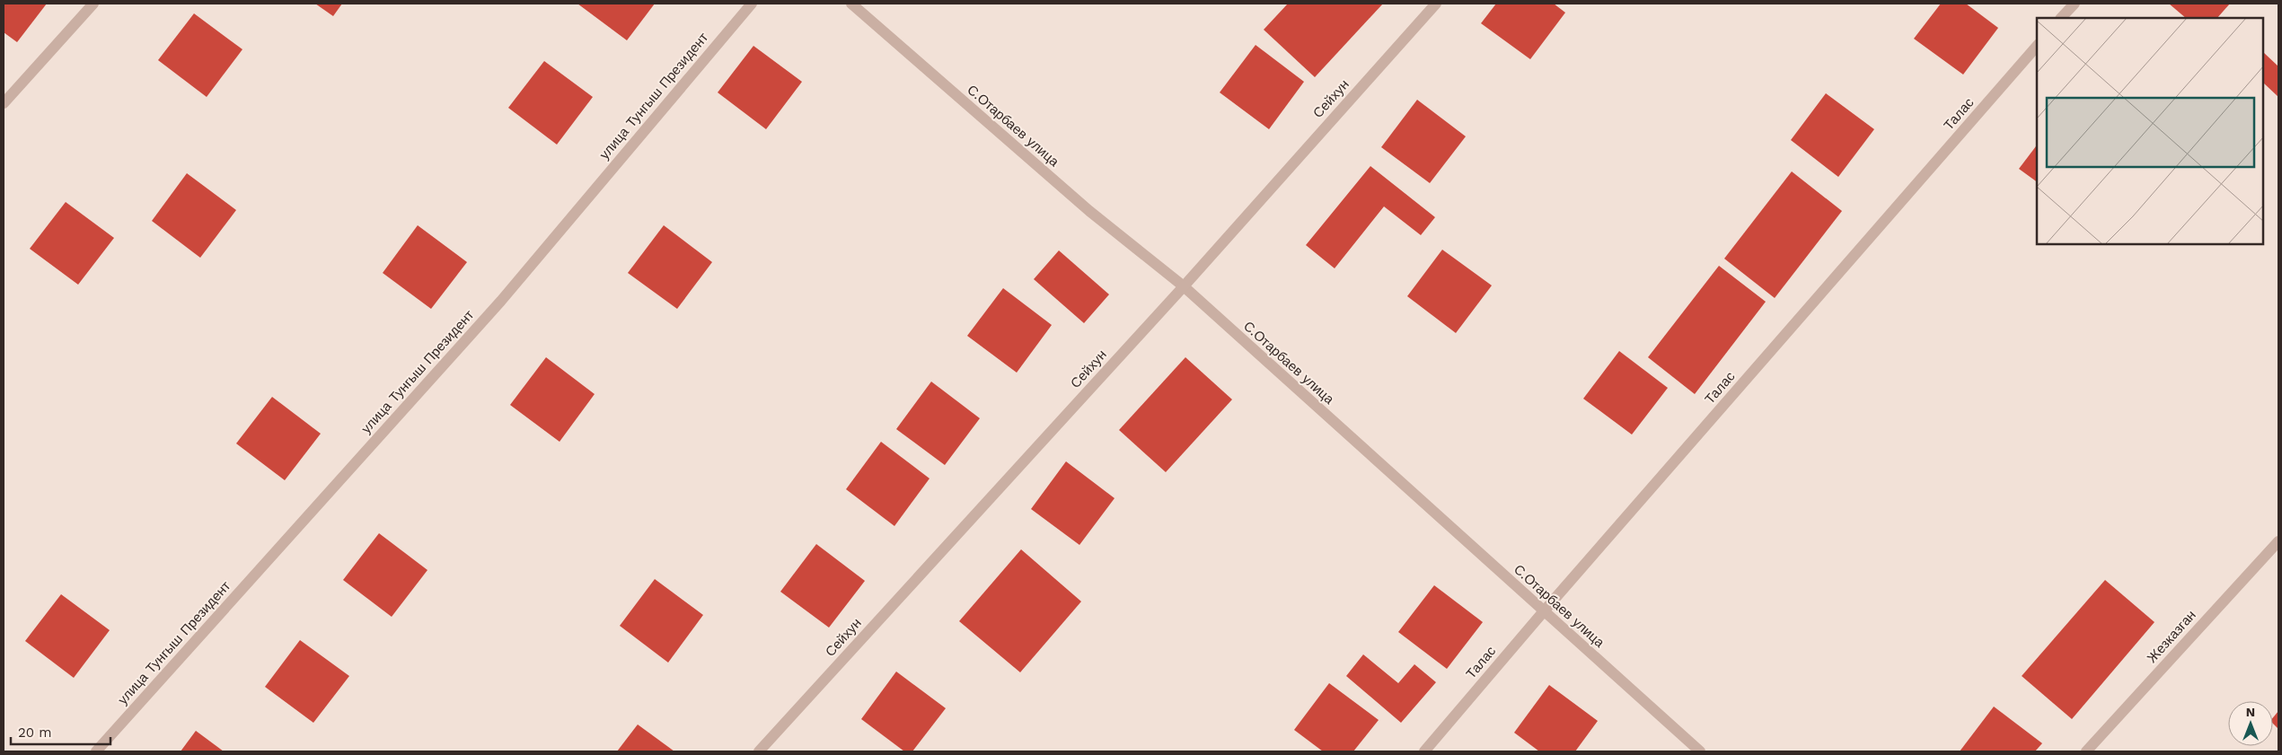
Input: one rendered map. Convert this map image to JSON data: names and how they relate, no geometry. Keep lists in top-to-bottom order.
{
  "streets": {
    "street": [
      "улица Тунгыш Президент",
      "Сейхун",
      "Талас",
      "С.Отарбаев улица",
      "Жезказган"
    ]
  },
  "crossings": [
    ["Сейхун", "С.Отарбаев улица"],
    ["Талас", "С.Отарбаев улица"]
  ],
  "scale_bar": "20 m",
  "north": "top"
}
